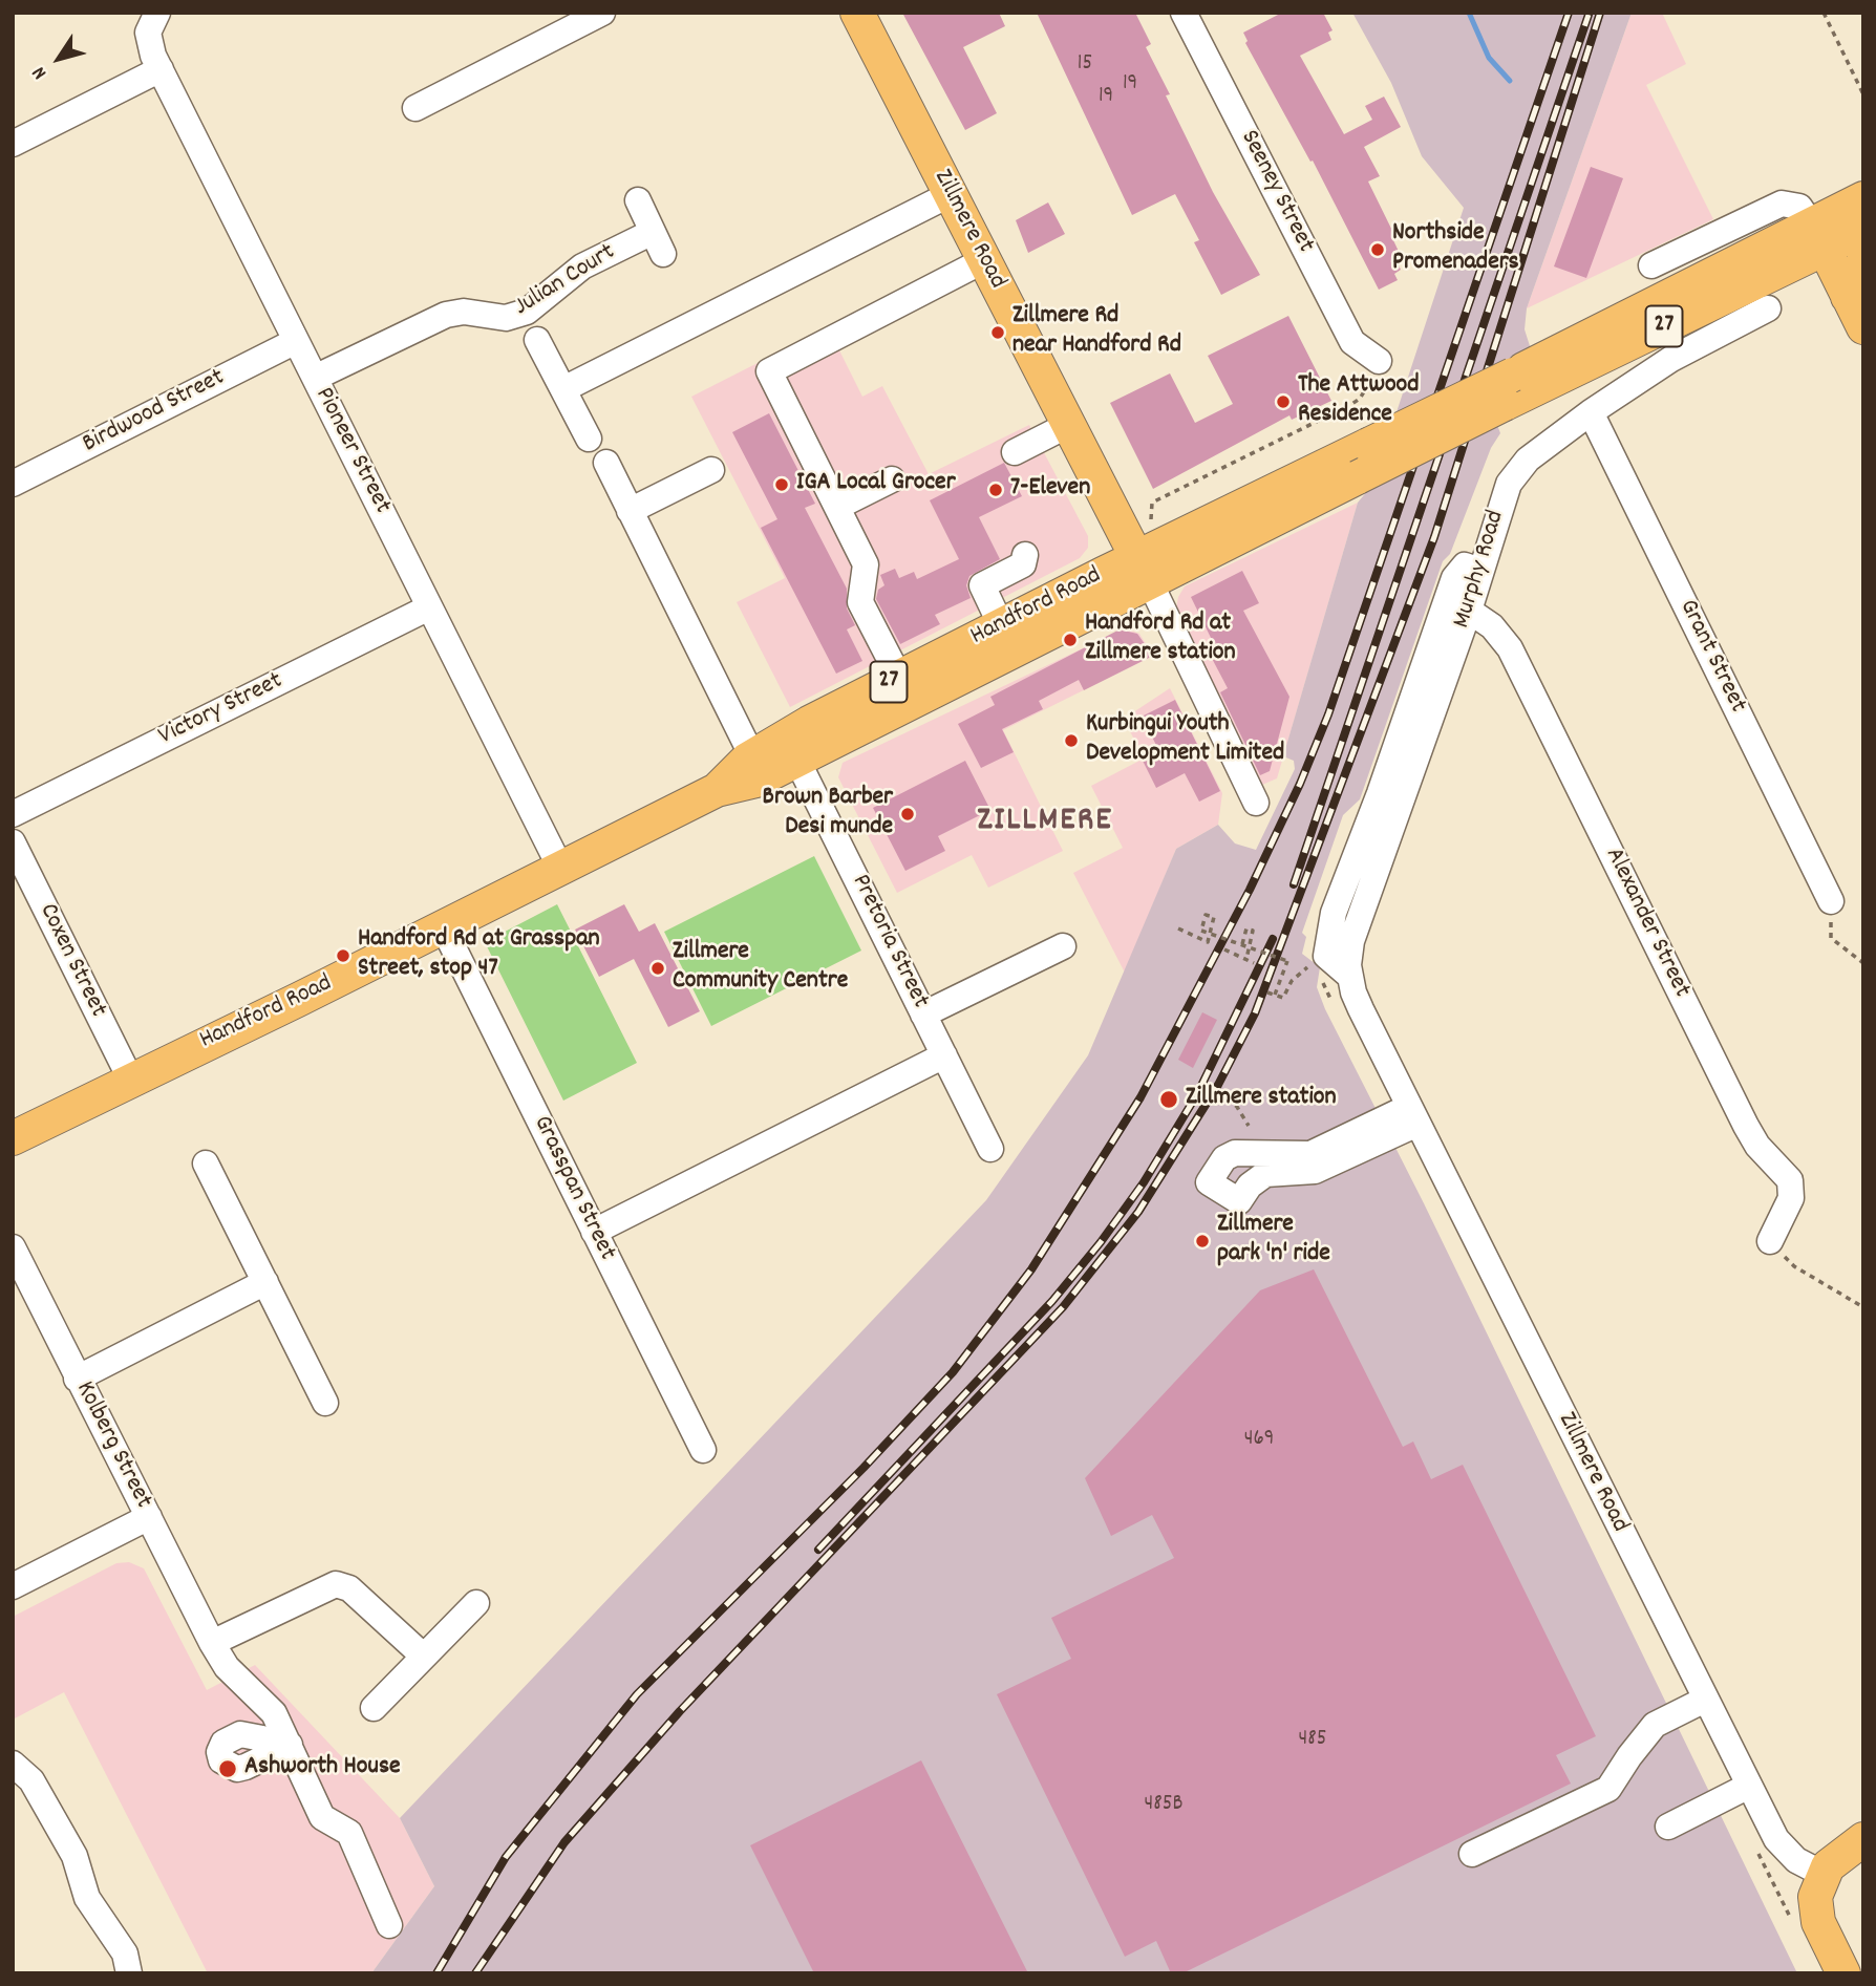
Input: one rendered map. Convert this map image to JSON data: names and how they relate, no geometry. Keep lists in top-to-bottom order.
{
  "streets": {
    "main road": ["Zillmere Road", "27", "Handford Road"],
    "street": [
      "Seeney Street",
      "Julian Court",
      "Birdwood Street",
      "Pioneer Street",
      "Murphy Road",
      "Grant Street",
      "Victory Street",
      "Alexander Street",
      "Pretoria Street",
      "Coxen Street",
      "Grasspan Street",
      "Kolberg Street"
    ]
  },
  "crossings": [
    ["Zillmere Road", "Murphy Road"],
    ["Zillmere Road", "Handford Road"],
    ["Julian Court", "Pioneer Street"],
    ["27", "Handford Road"],
    ["Birdwood Street", "Pioneer Street"],
    ["Pioneer Street", "Handford Road"],
    ["Pioneer Street", "Victory Street"],
    ["Murphy Road", "Grant Street"],
    ["Murphy Road", "Alexander Street"],
    ["Handford Road", "Pretoria Street"],
    ["Handford Road", "Coxen Street"],
    ["Handford Road", "Grasspan Street"]
  ],
  "districts": ["ZILLMERE"],
  "places": [
    "Northside Promenaders",
    "Zillmere Rd near Handford Rd",
    "The Attwood Residence",
    "IGA Local Grocer",
    "7-Eleven",
    "Handford Rd at Zillmere station",
    "Kurbingui Youth Development Limited",
    "Brown Barber Desi munde",
    "Handford Rd at Grasspan Street, stop 47",
    "Zillmere Community Centre",
    "Zillmere station",
    "Zillmere park 'n' ride",
    "Ashworth House"
  ],
  "house_numbers": [
    "15",
    "19",
    "19",
    "469",
    "485",
    "485B"
  ],
  "north": "bottom left"
}
